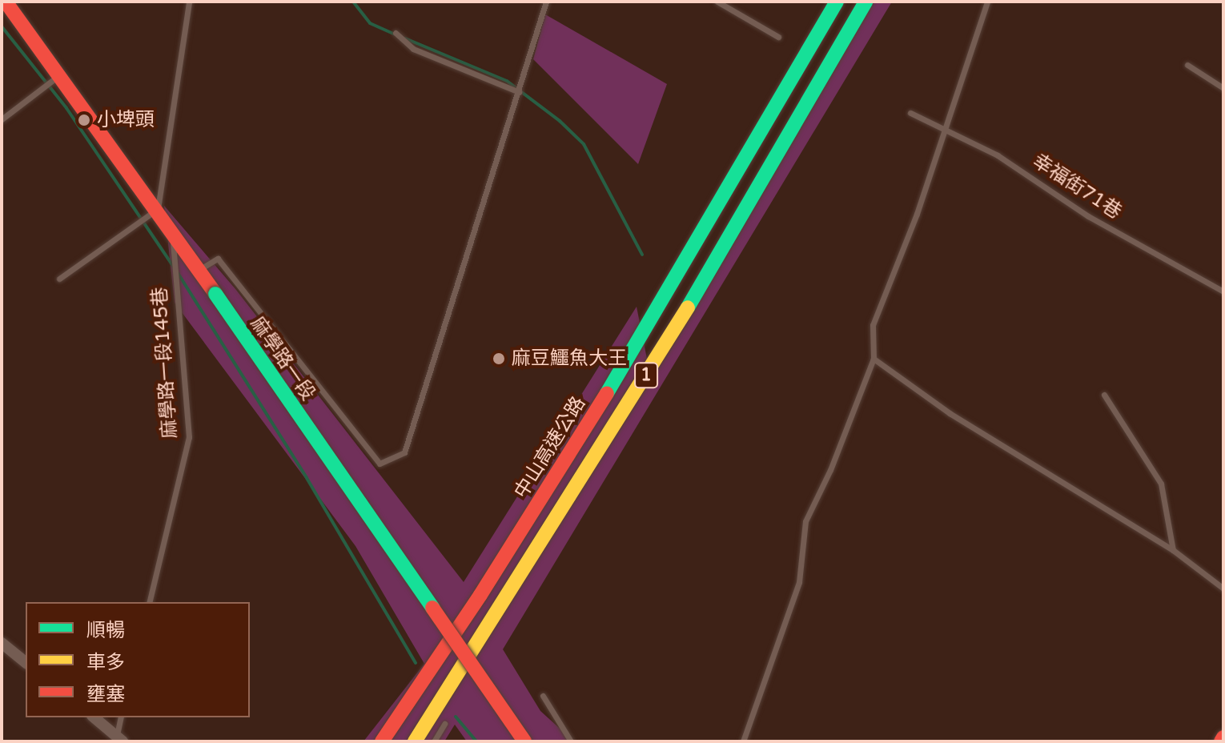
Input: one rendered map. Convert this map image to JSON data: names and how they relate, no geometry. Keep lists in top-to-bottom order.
{
  "streets": {
    "main road": ["麻學路一段", "1", "中山高速公路"],
    "lane": ["幸福街71巷", "麻學路一段145巷"]
  },
  "crossings": [
    ["麻學路一段", "麻學路一段145巷"]
  ],
  "places": ["小埤頭", "麻豆鱷魚大王"],
  "legend": ["順暢", "車多", "壅塞"]
}
